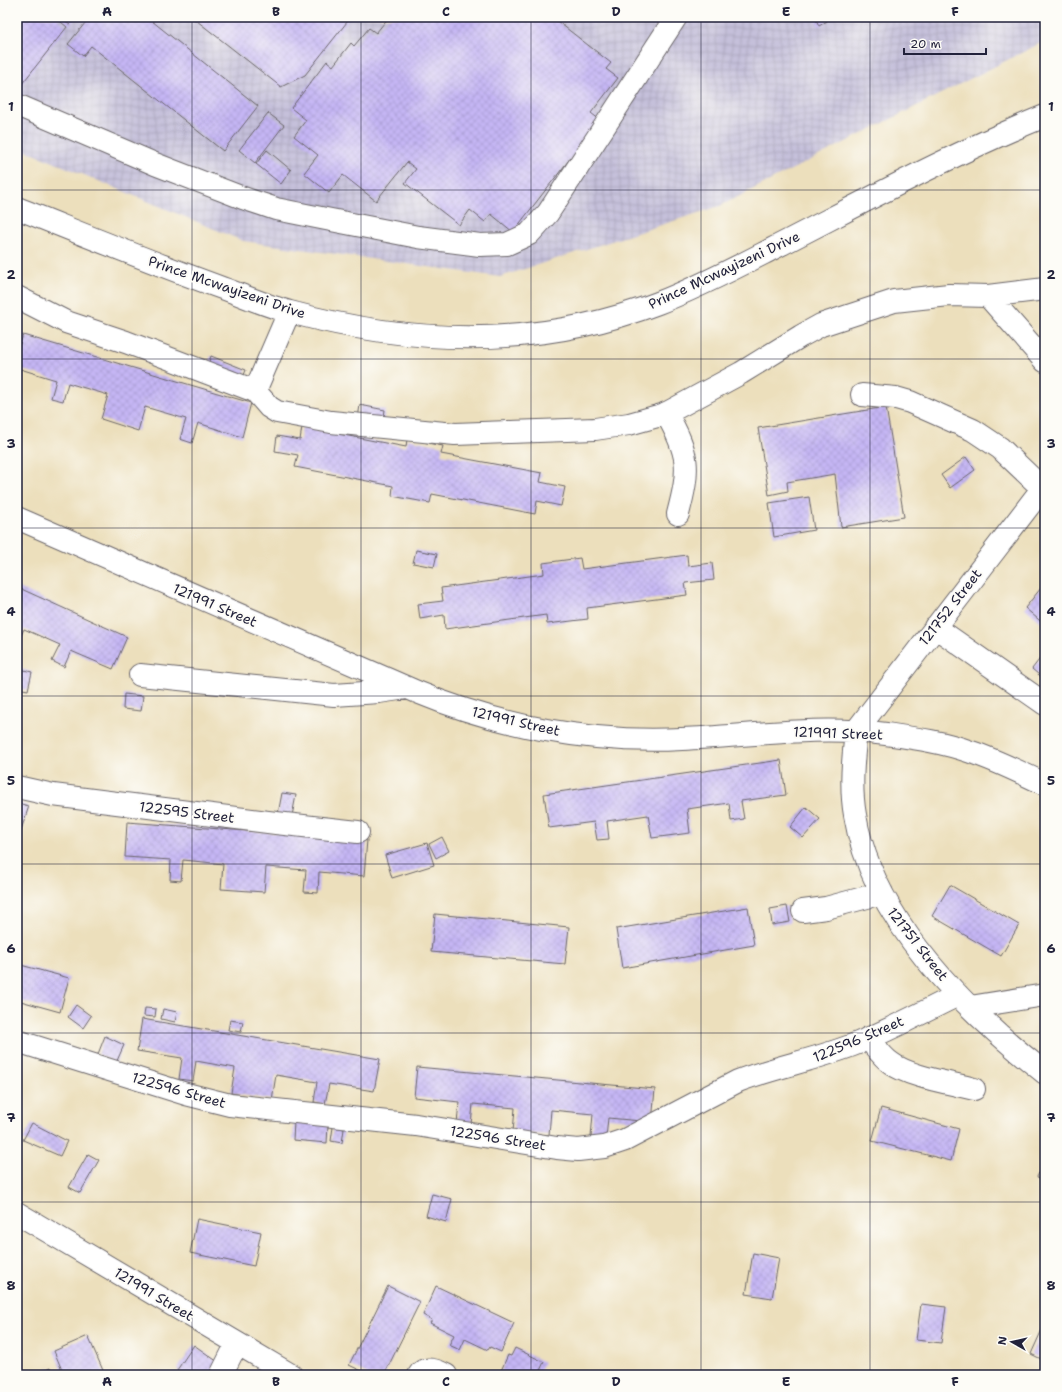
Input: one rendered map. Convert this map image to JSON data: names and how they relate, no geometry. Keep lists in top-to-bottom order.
{
  "streets": {
    "street": [
      "Prince Mcwayizeni Drive",
      "121991 Street",
      "121752 Street",
      "122595 Street",
      "121751 Street",
      "122596 Street"
    ]
  },
  "crossings": [
    ["121991 Street", "121752 Street"],
    ["121991 Street", "121751 Street"],
    ["121752 Street", "121751 Street"],
    ["121751 Street", "122596 Street"]
  ],
  "scale_bar": "20 m",
  "north": "left",
  "grid": {
    "columns": [
      "A",
      "B",
      "C",
      "D",
      "E",
      "F"
    ],
    "rows": [
      "1",
      "2",
      "3",
      "4",
      "5",
      "6",
      "7",
      "8"
    ]
  }
}
